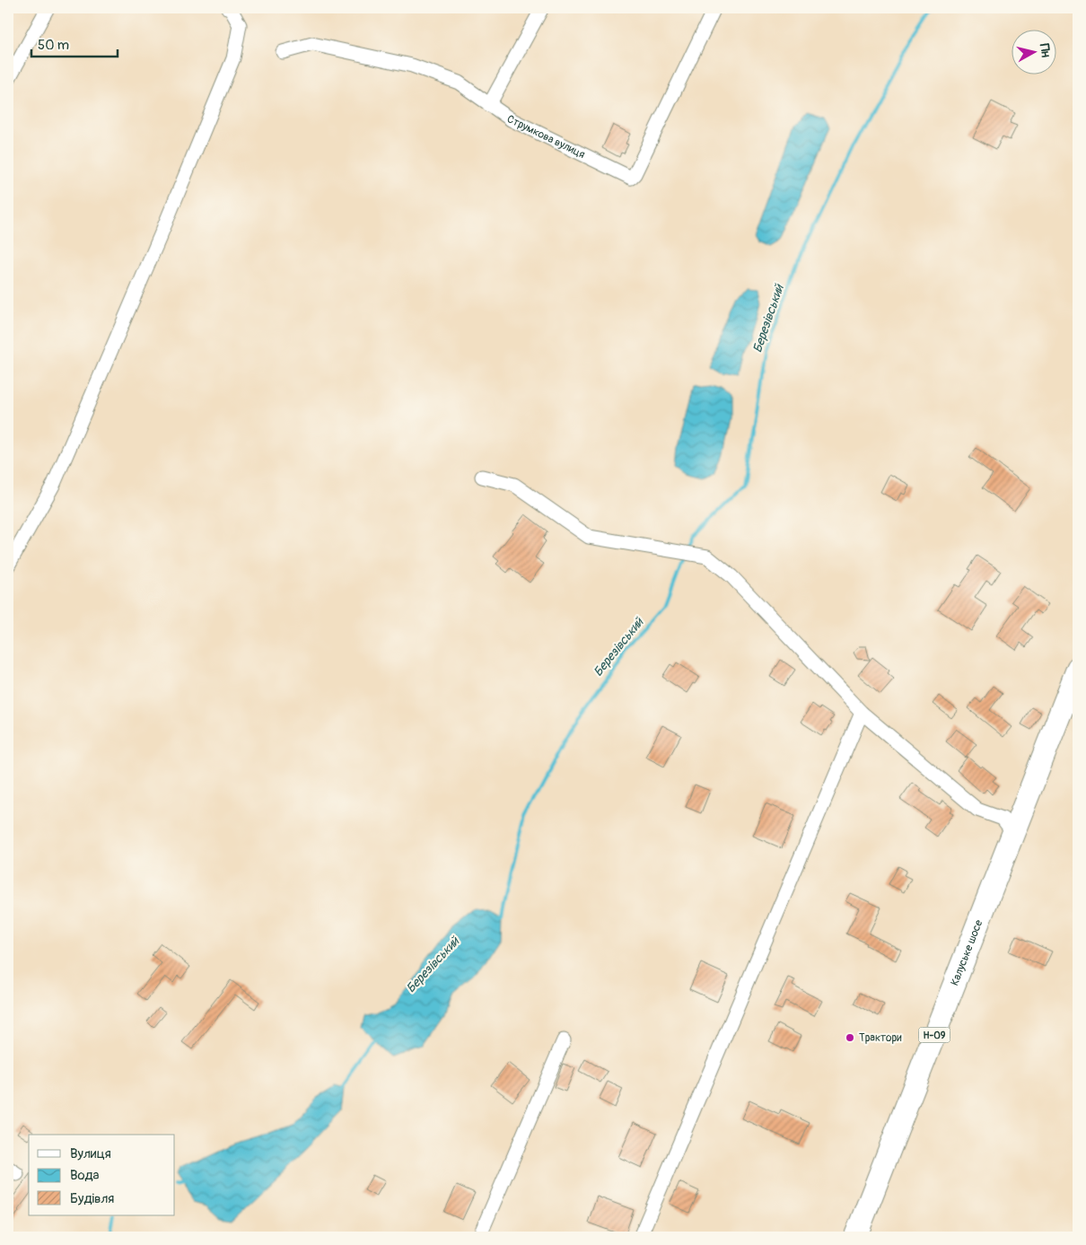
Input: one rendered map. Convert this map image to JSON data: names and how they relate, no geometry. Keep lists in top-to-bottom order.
{
  "streets": {
    "main road": ["Калуське шосе", "Н-09"],
    "street": ["Струмкова вулиця"]
  },
  "water": ["Березівський"],
  "places": ["Трактори"],
  "legend": ["Вулиця", "Вода", "Будівля"],
  "scale_bar": "50 m",
  "north": "right"
}
